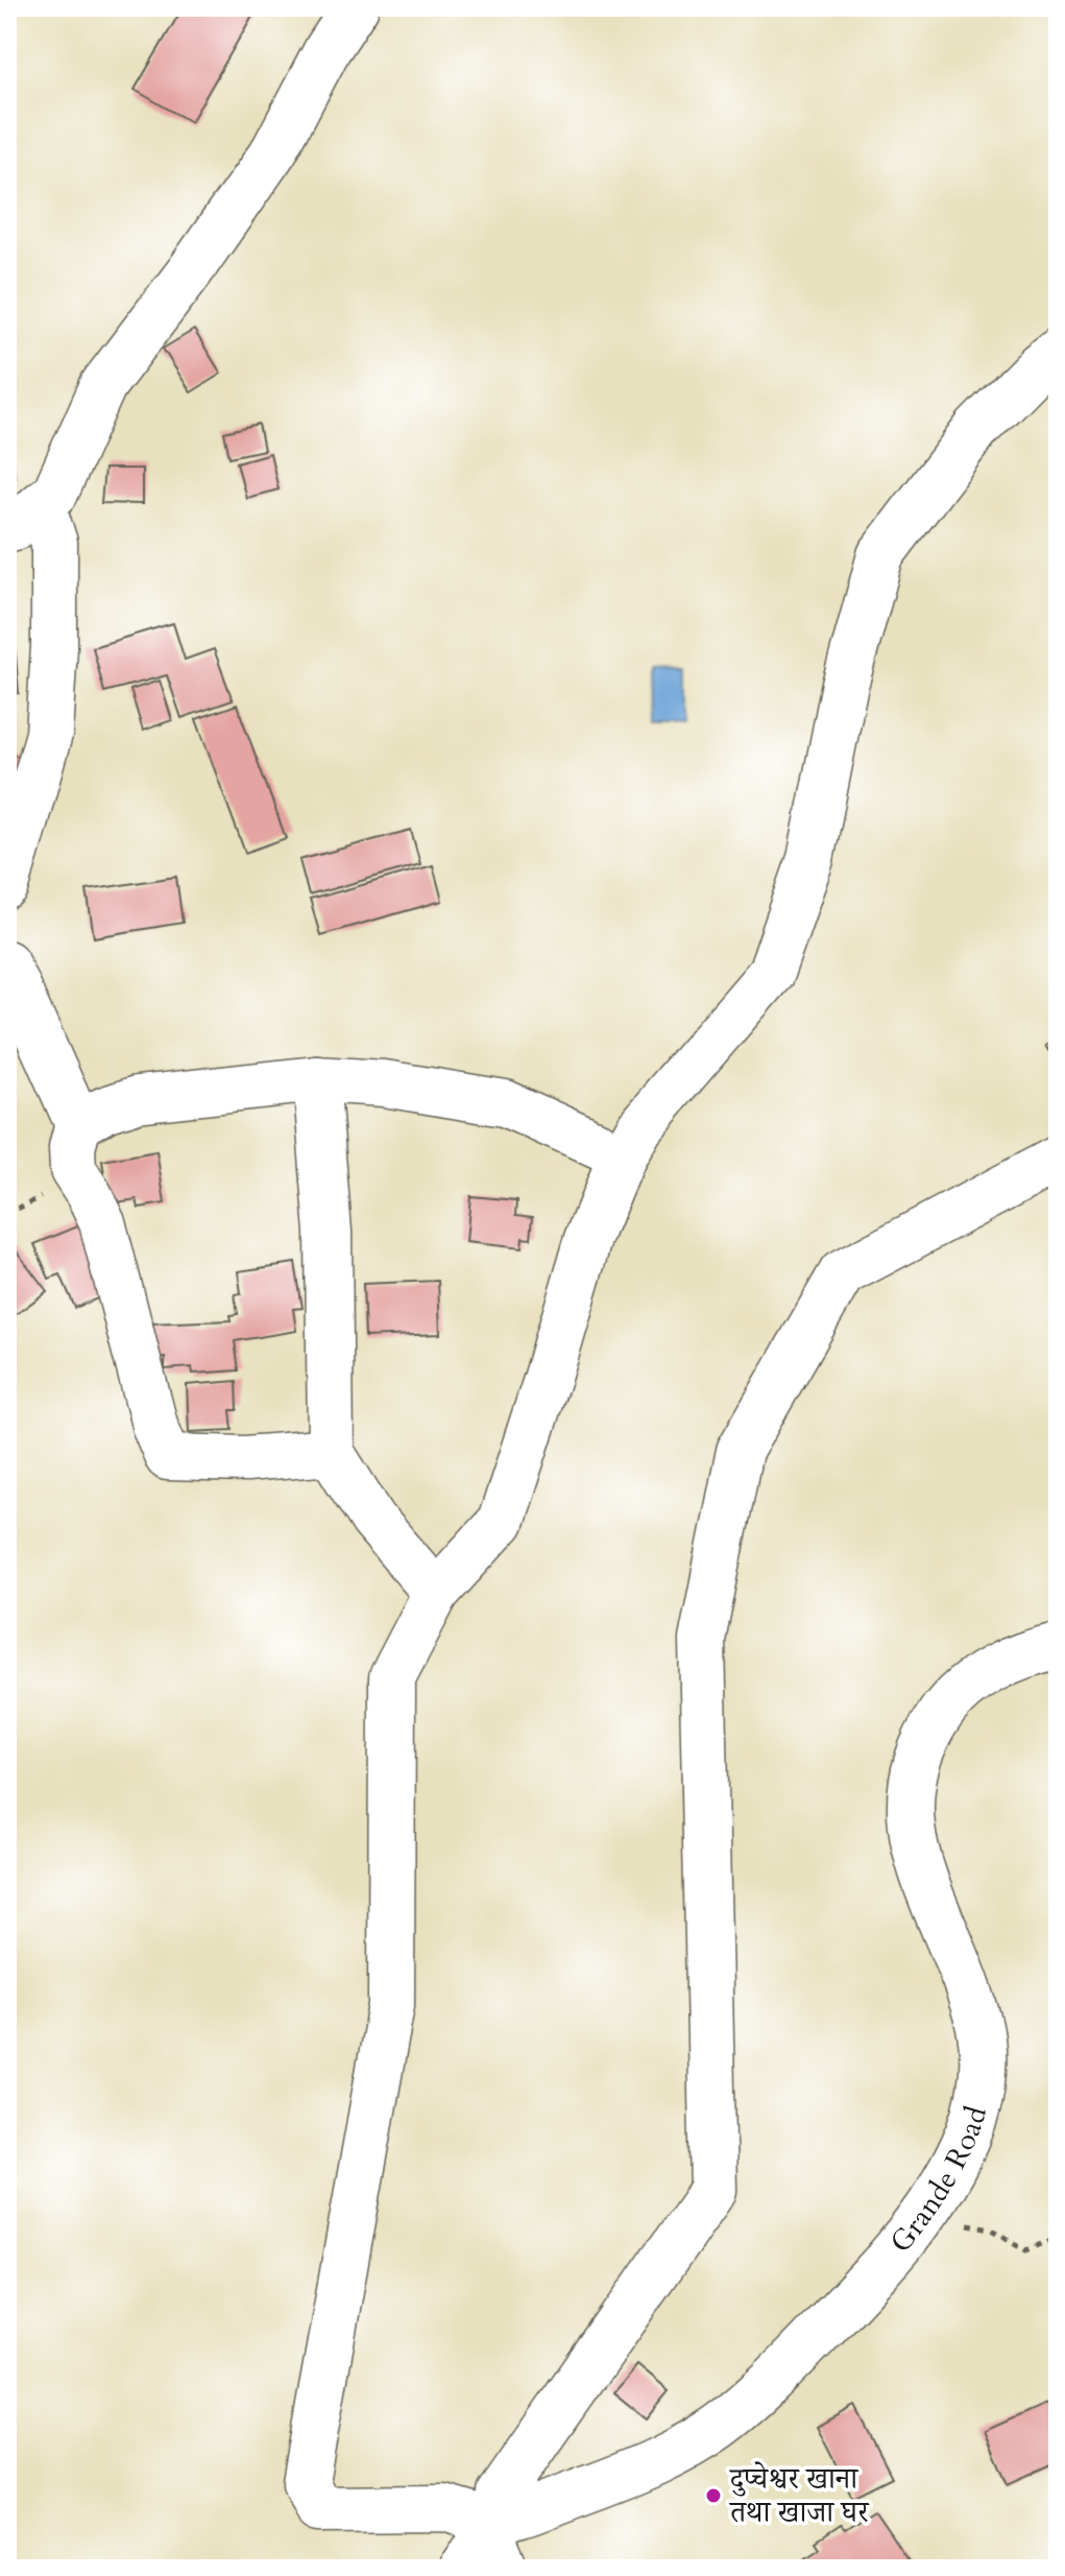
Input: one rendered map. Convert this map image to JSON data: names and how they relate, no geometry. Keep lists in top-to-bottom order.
{
  "streets": {
    "street": ["Grande Road"]
  },
  "places": ["दुप्चेश्वर खाना तथा खाजा घर"]
}
